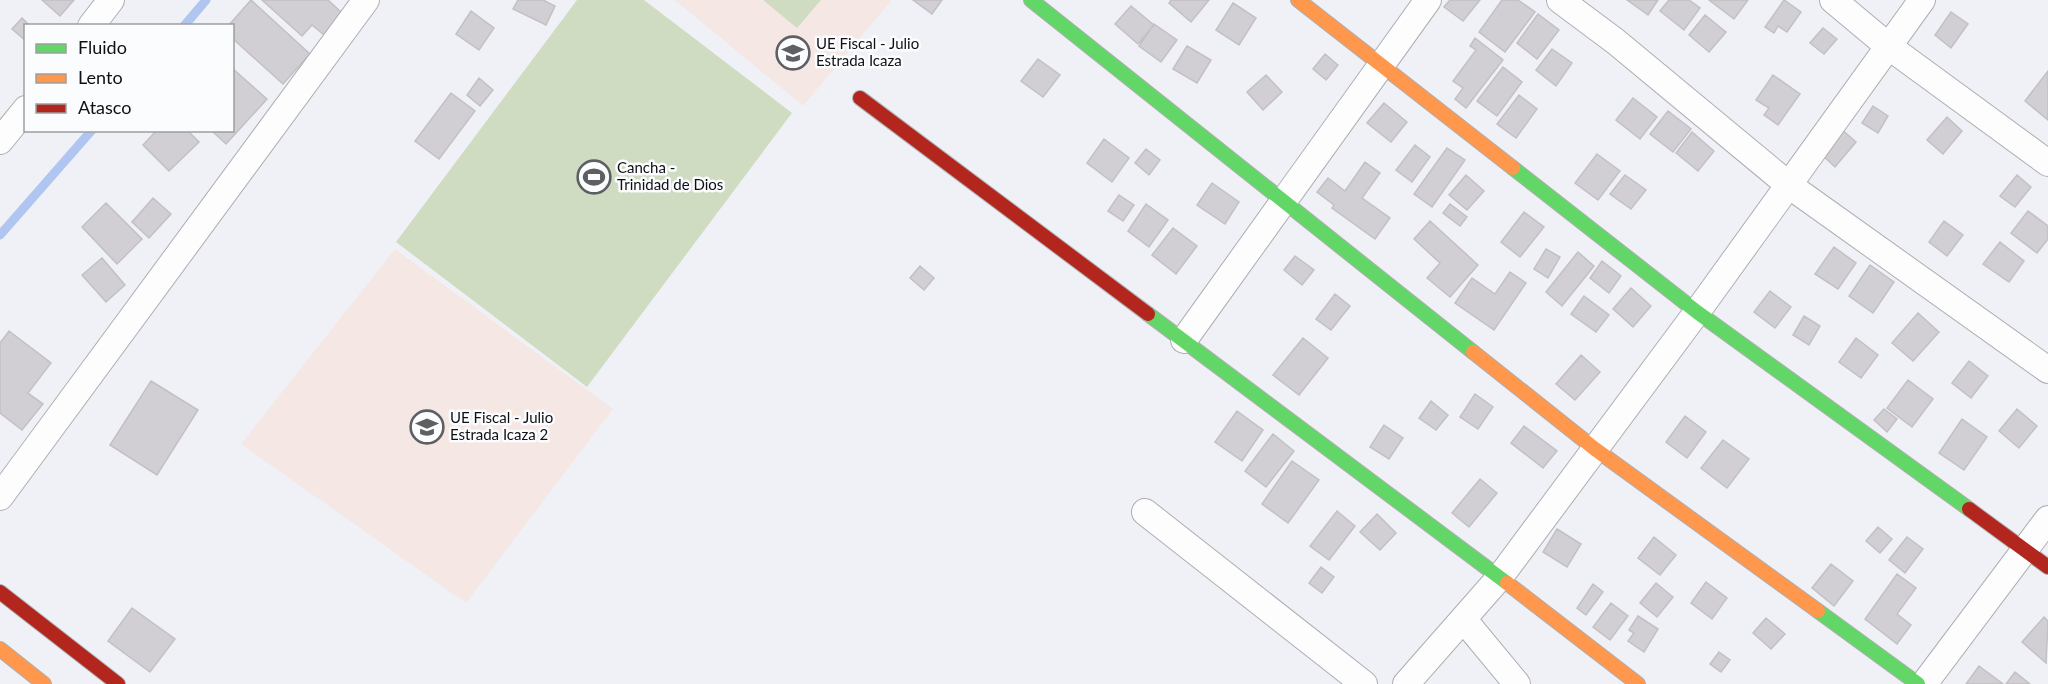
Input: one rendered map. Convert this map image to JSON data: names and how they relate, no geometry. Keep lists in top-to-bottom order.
{
  "places": {
    "school or university": ["UE Fiscal - Julio Estrada Icaza", "UE Fiscal - Julio Estrada Icaza 2"],
    "sports": ["Cancha - Trinidad de Dios"]
  },
  "legend": ["Fluido", "Lento", "Atasco"]
}
